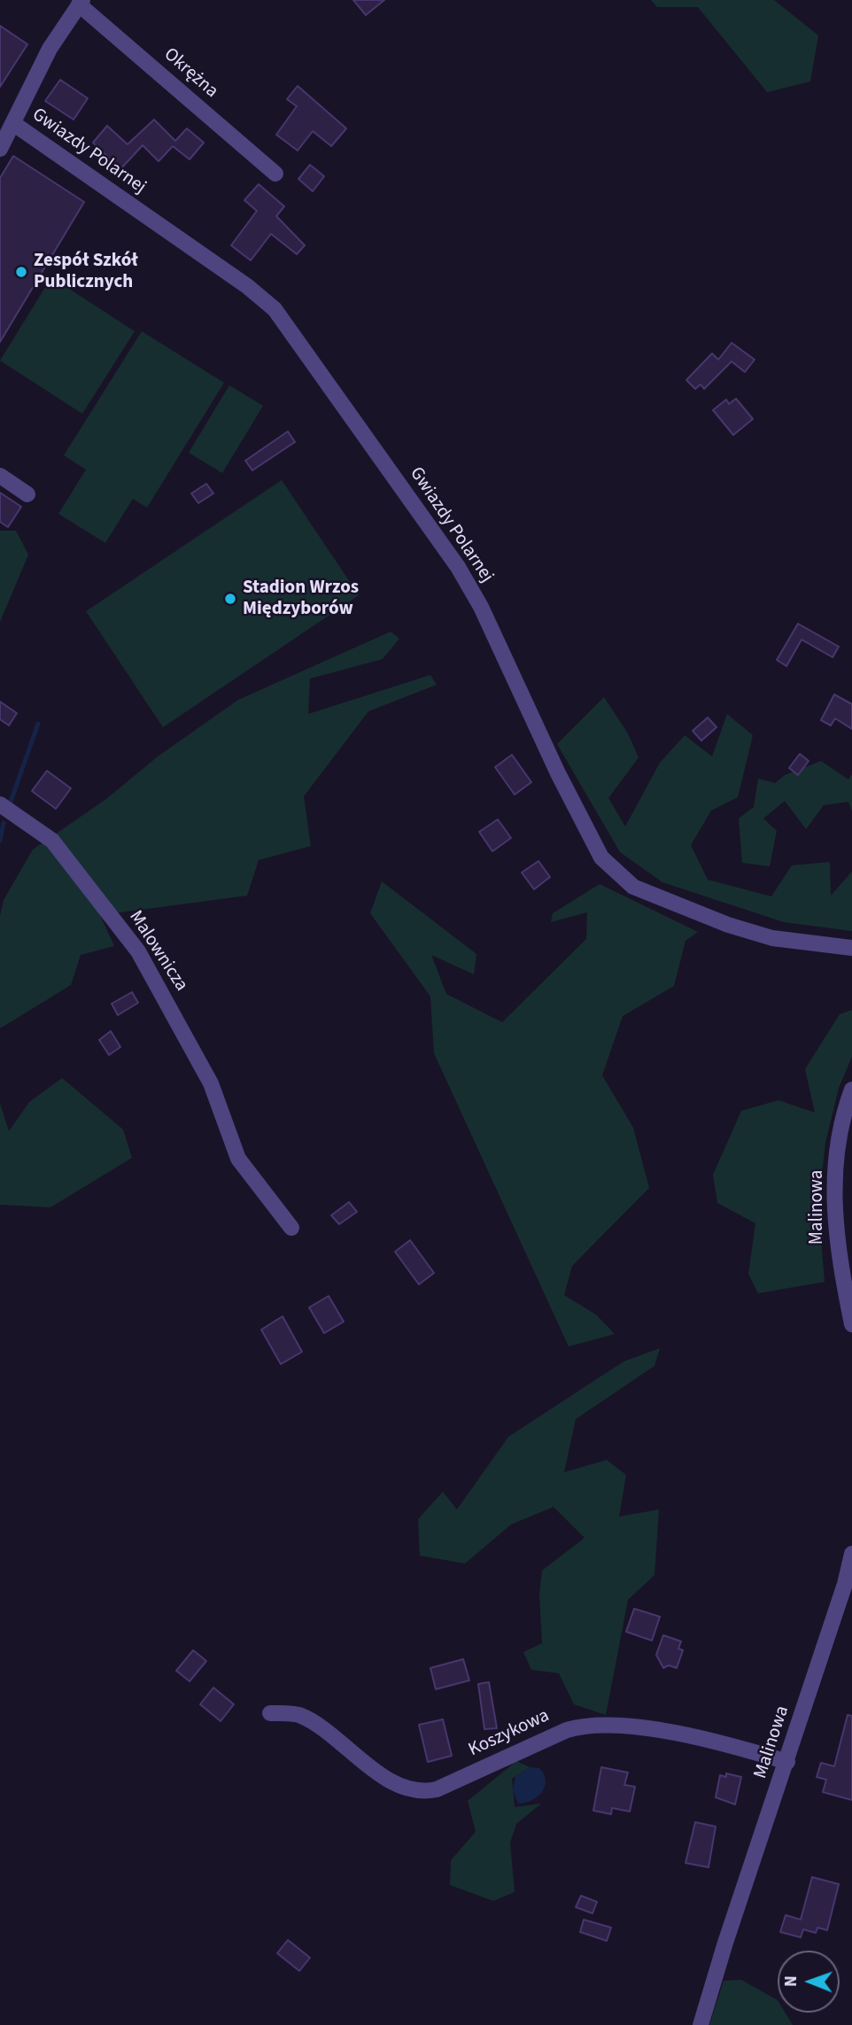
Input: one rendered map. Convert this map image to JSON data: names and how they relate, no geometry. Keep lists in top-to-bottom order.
{
  "streets": {
    "street": [
      "Okrężna",
      "Gwiazdy Polarnej",
      "Malownicza",
      "Malinowa",
      "Koszykowa"
    ]
  },
  "crossings": [
    ["Okrężna", "Gwiazdy Polarnej"],
    ["Malinowa", "Koszykowa"]
  ],
  "places": ["Zespół Szkół Publicznych", "Stadion Wrzos Międzyborów"],
  "north": "left"
}
